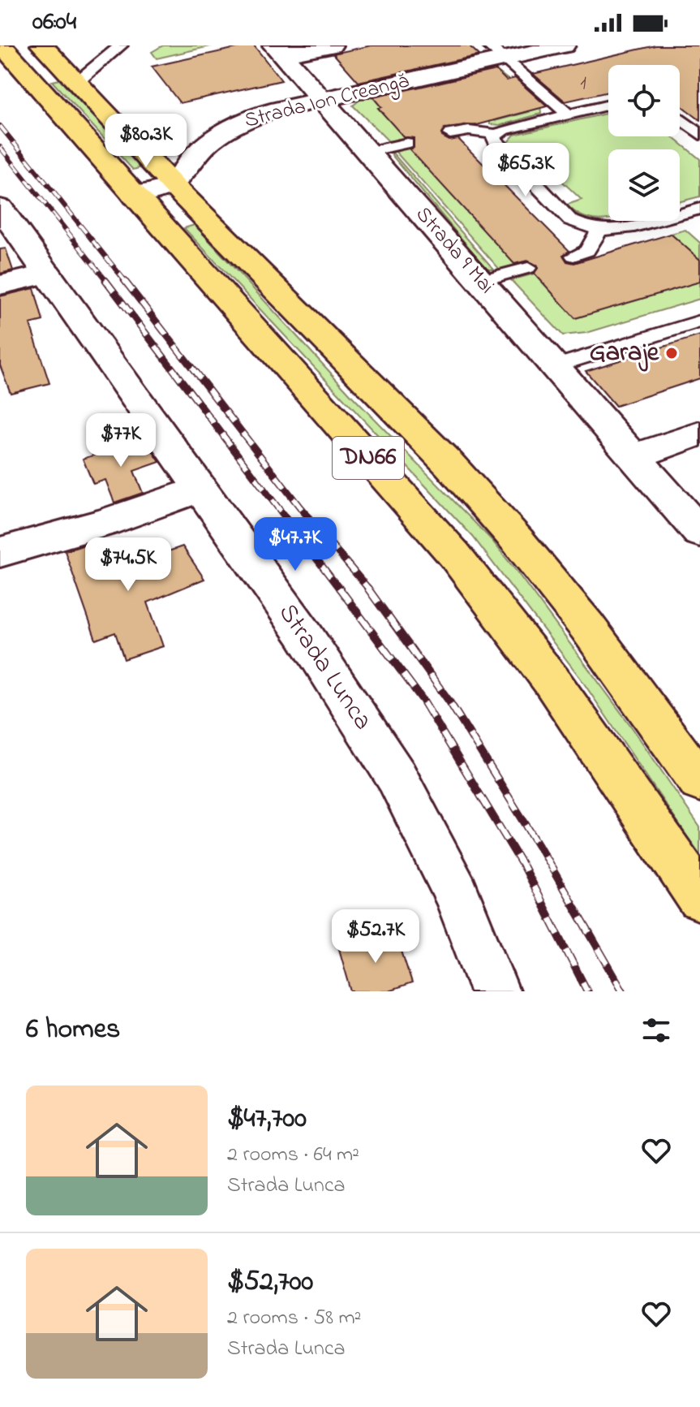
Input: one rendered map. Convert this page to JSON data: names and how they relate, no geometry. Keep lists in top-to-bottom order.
{
  "streets": {
    "main road": ["DN66"],
    "street": ["Strada Ion Creangă", "Strada 9 Mai", "Strada Lunca"]
  },
  "crossings": [
    ["Strada Ion Creangă", "Strada 9 Mai"],
    ["Strada Ion Creangă", "DN66"]
  ],
  "places": ["Garaje"],
  "house_numbers": ["1"],
  "page": {
    "status": "06:04",
    "price": [
      "$80.3K",
      "$65.3K",
      "$77K",
      "$47.7K",
      "$74.5K",
      "$52.7K"
    ],
    "heading": "6 homes",
    "list": [
      {
        "name": "$47,700",
        "note": "2 rooms · 64 m² · Strada Lunca"
      },
      {
        "name": "$52,700",
        "note": "2 rooms · 58 m² · Strada Lunca"
      }
    ]
  }
}
